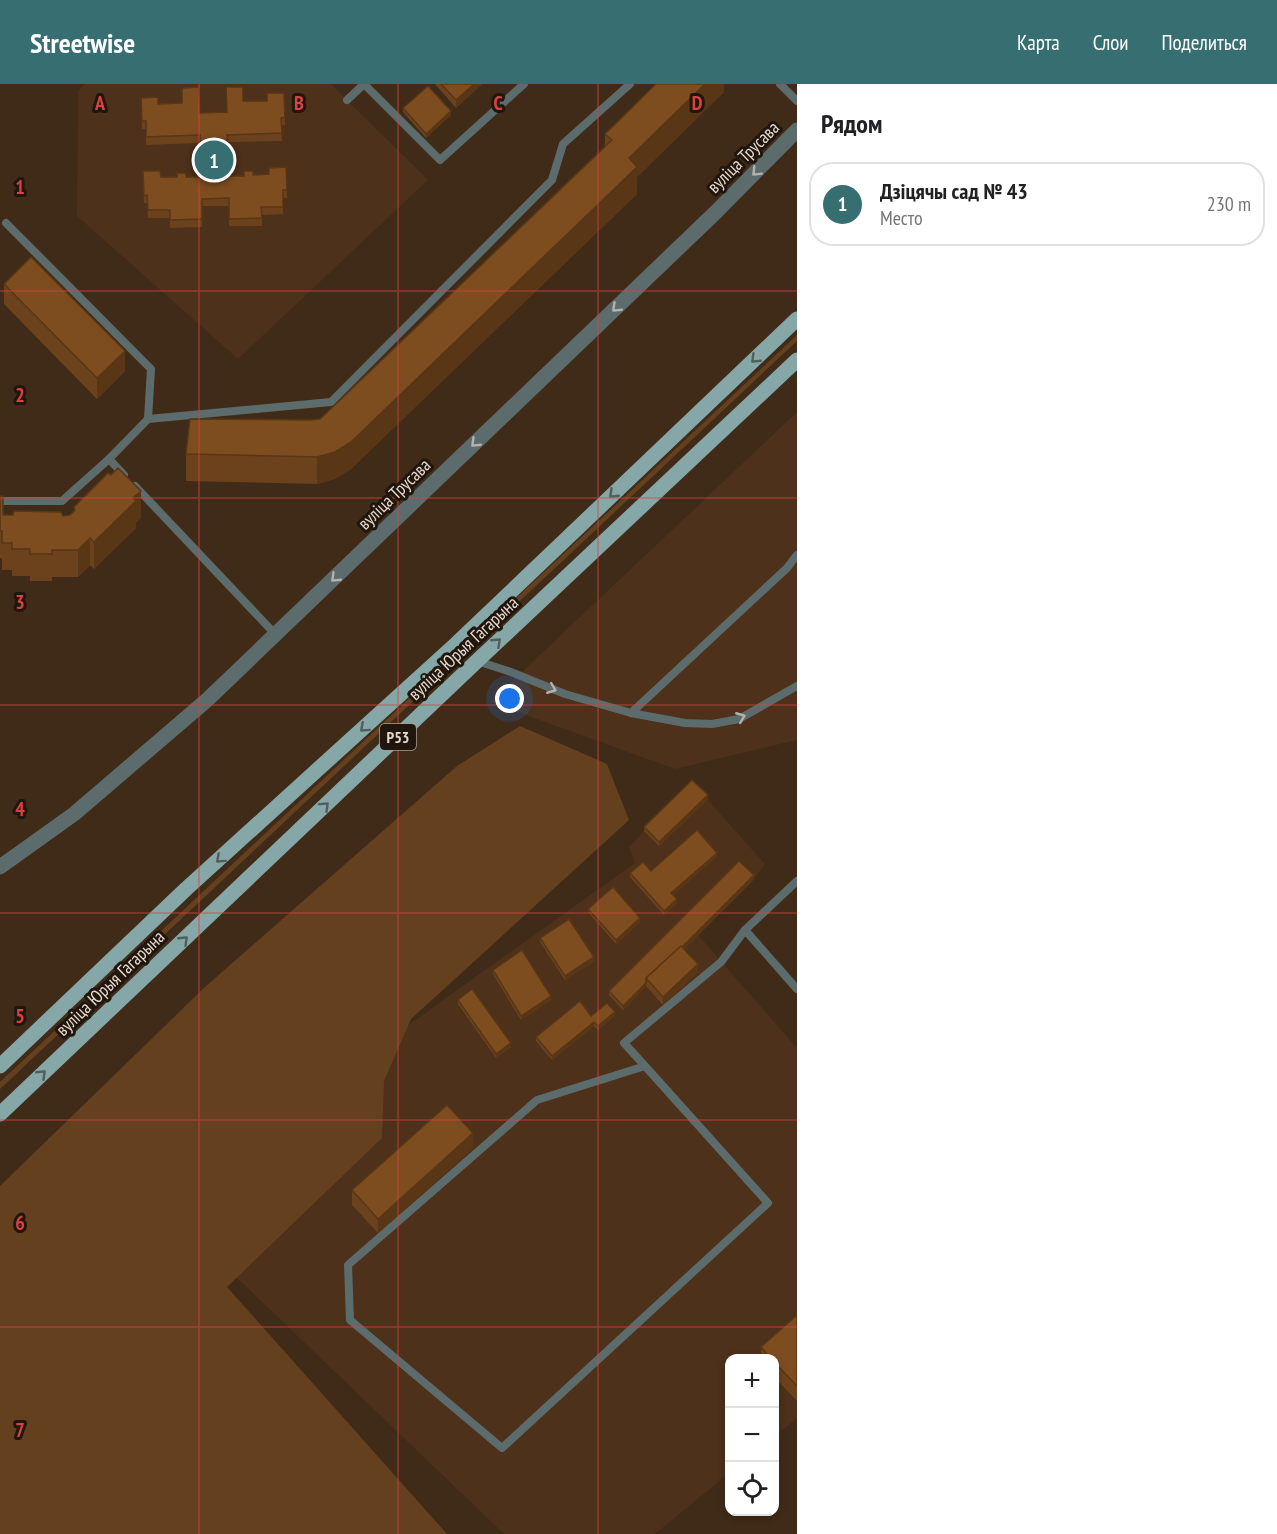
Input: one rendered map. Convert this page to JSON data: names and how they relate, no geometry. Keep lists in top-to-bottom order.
{
  "streets": {
    "main road": ["вуліца Юрыя Гагарына", "Р53"],
    "street": ["вуліца Трусава"]
  },
  "one_way": ["вуліца Трусава"],
  "page": {
    "header": "Streetwise",
    "nav": ["Карта", "Слои", "Поделиться"],
    "heading": "Рядом",
    "pins": "1",
    "list": [
      {
        "mark": "1",
        "name": "Дзіцячы сад № 43",
        "note": "Место",
        "value": "230 m"
      }
    ],
    "map_buttons": ["+", "−"]
  },
  "grid": {
    "columns": [
      "A",
      "B",
      "C",
      "D"
    ],
    "rows": [
      "1",
      "2",
      "3",
      "4",
      "5",
      "6",
      "7"
    ]
  }
}
